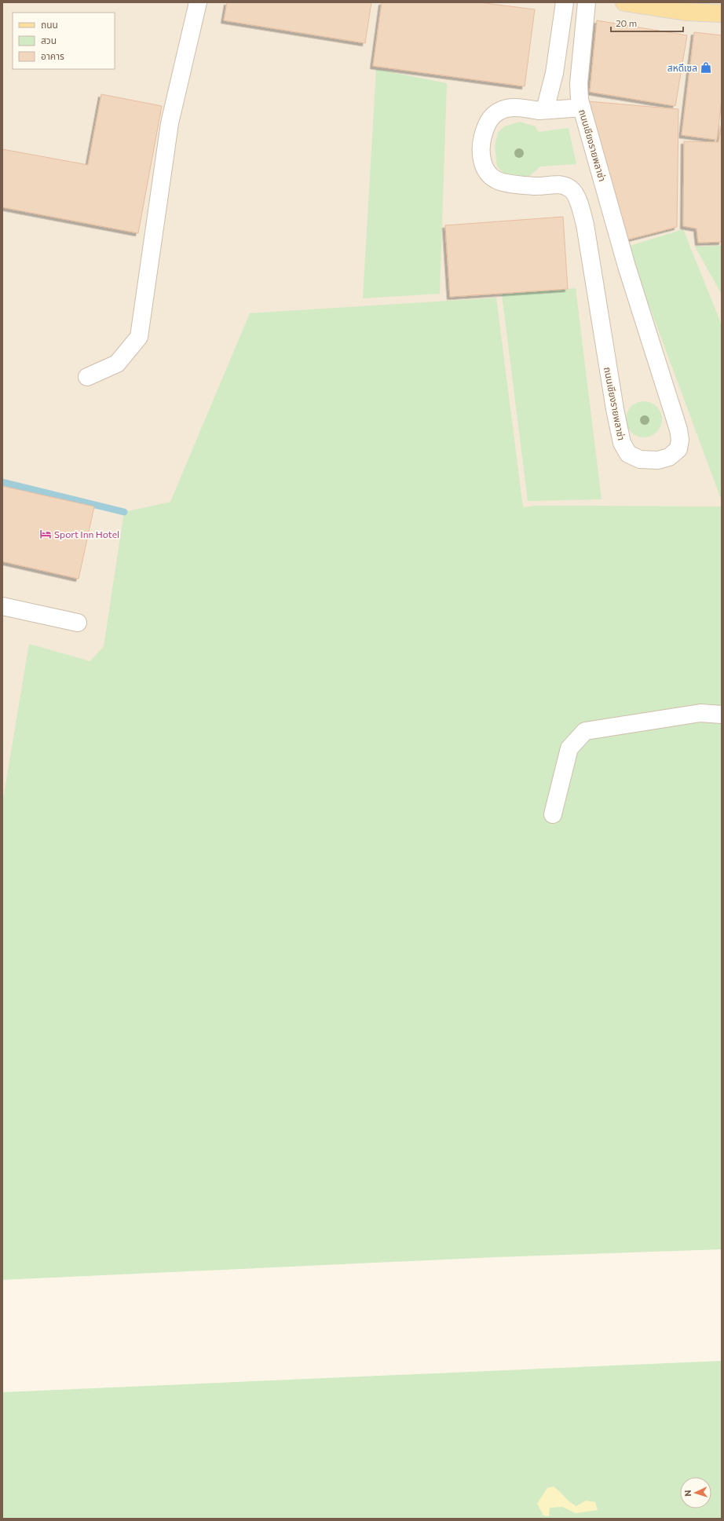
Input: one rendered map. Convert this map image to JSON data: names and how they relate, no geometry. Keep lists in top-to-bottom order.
{
  "streets": {
    "lane": ["ถนนเชียงรายพลาซ่า"]
  },
  "places": {
    "shop": ["สหดีเซล"],
    "hotel": ["Sport Inn Hotel"]
  },
  "legend": ["ถนน", "สวน", "อาคาร"],
  "scale_bar": "20 m",
  "north": "left"
}
